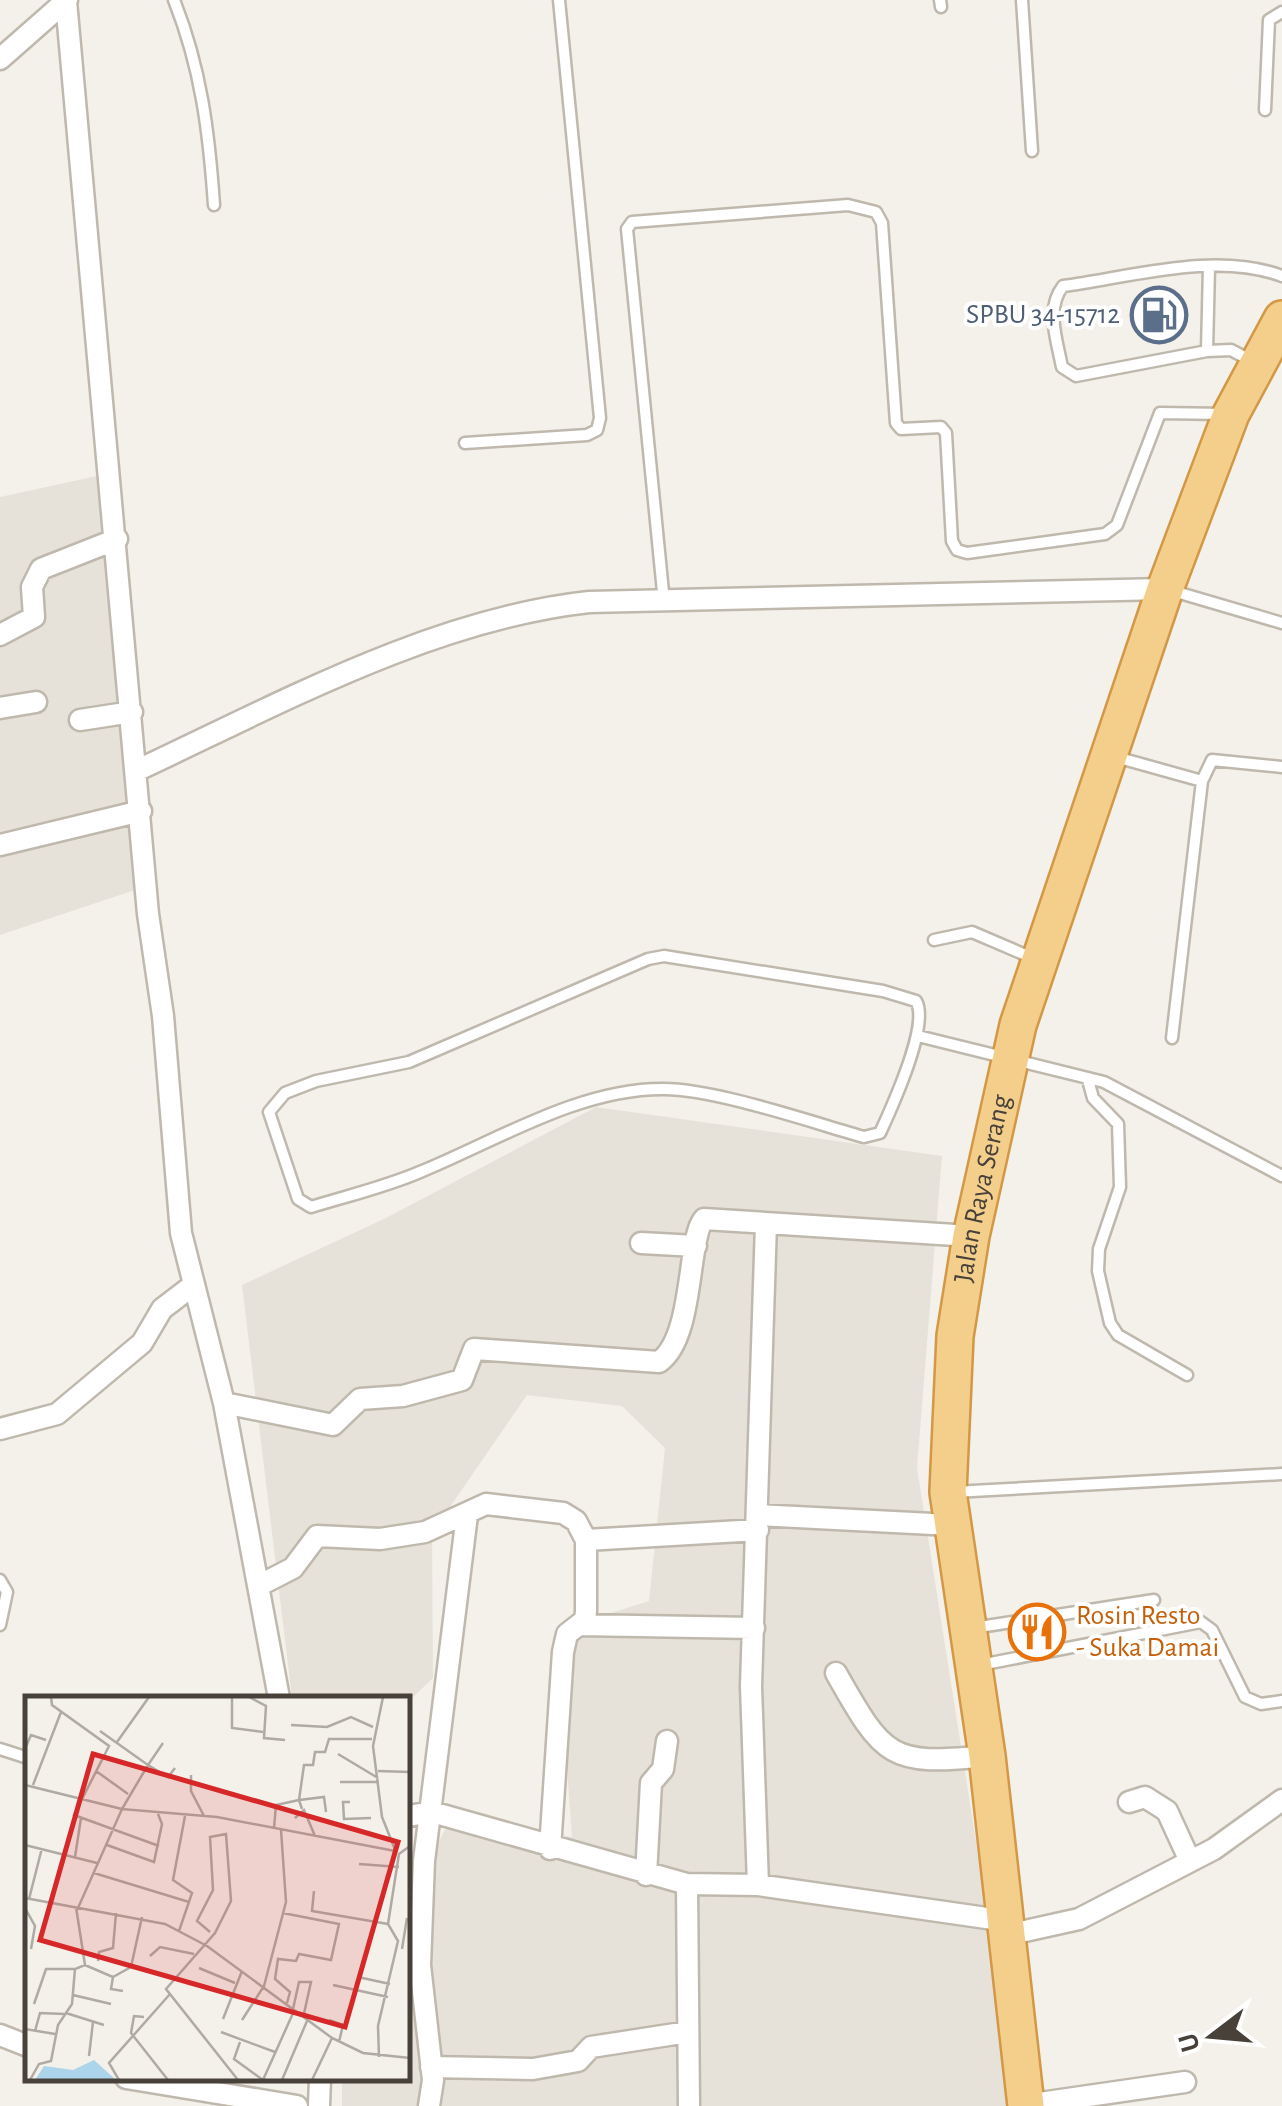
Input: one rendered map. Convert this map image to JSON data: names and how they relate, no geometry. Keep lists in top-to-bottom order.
{
  "streets": {
    "highway": ["Jalan Raya Serang"]
  },
  "places": {
    "fuel station": ["SPBU 34-15712"],
    "restaurant": ["Rosin Resto - Suka Damai"]
  },
  "north": "left"
}
